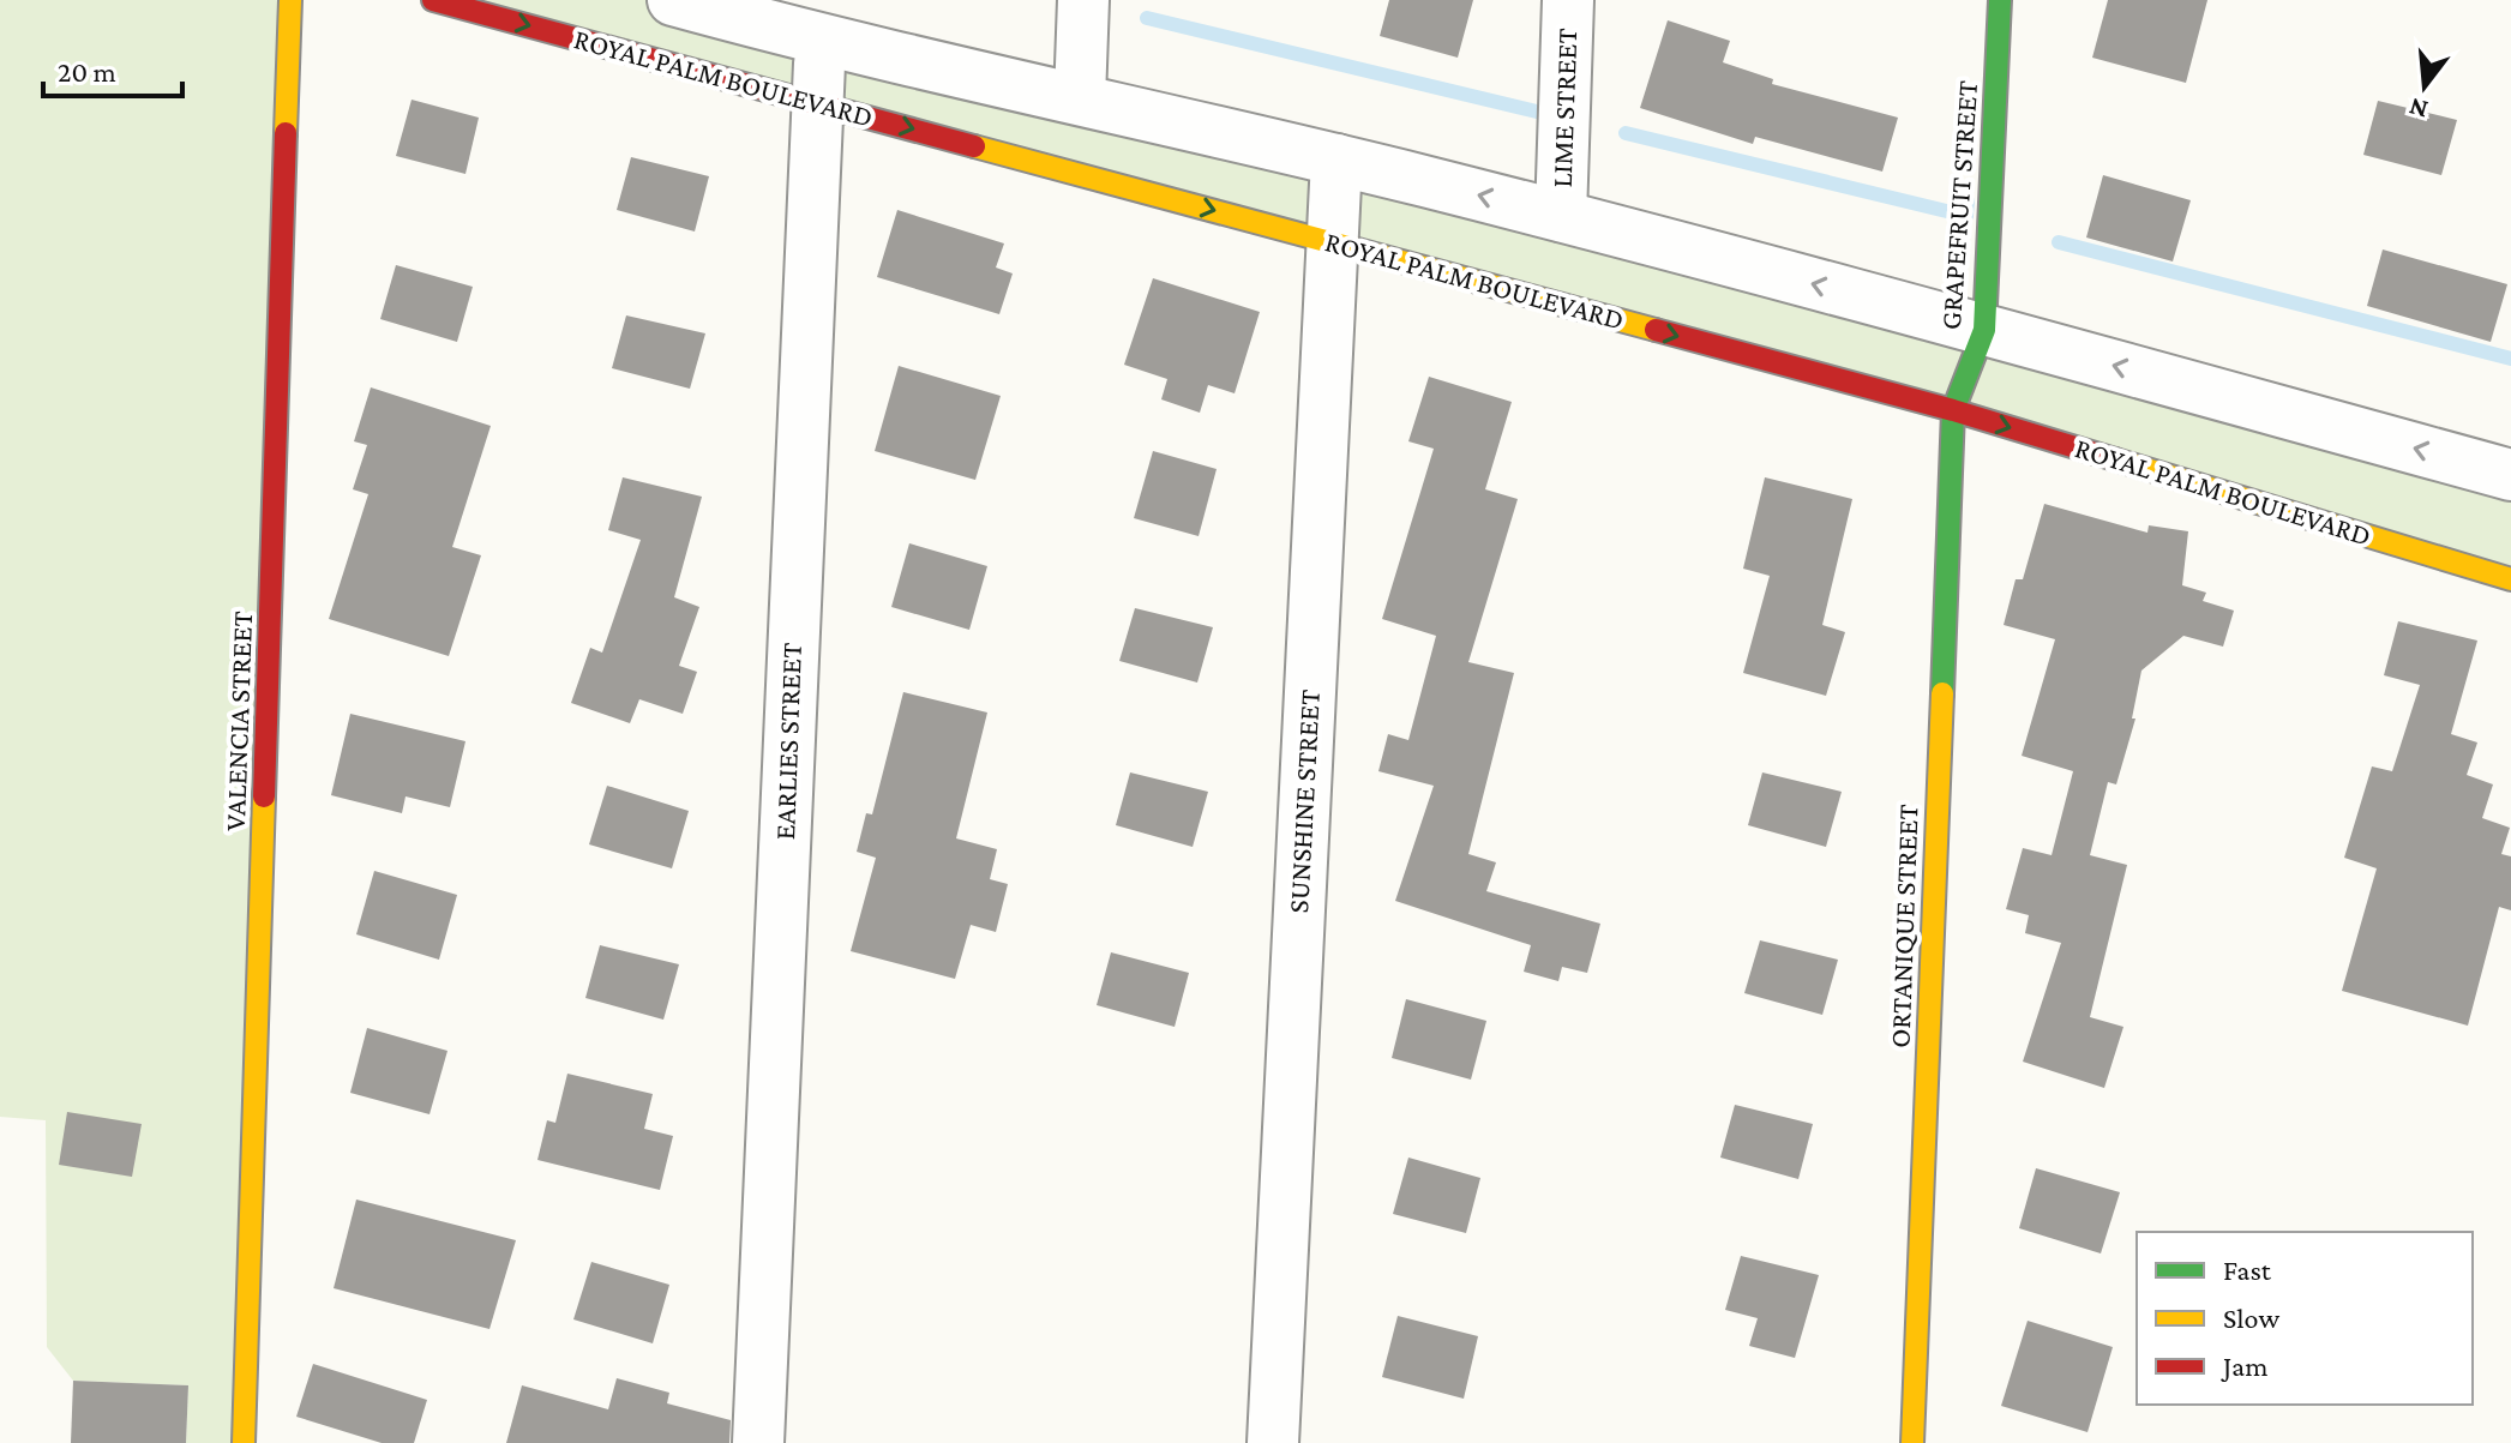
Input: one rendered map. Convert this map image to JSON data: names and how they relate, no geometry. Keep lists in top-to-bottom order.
{
  "streets": {
    "street": [
      "ROYAL PALM BOULEVARD",
      "LIME STREET",
      "GRAPEFRUIT STREET",
      "VALENCIA STREET",
      "EARLIES STREET",
      "SUNSHINE STREET",
      "ORTANIQUE STREET"
    ]
  },
  "crossings": [
    ["ROYAL PALM BOULEVARD", "GRAPEFRUIT STREET"],
    ["ROYAL PALM BOULEVARD", "EARLIES STREET"],
    ["ROYAL PALM BOULEVARD", "SUNSHINE STREET"],
    ["ROYAL PALM BOULEVARD", "ORTANIQUE STREET"],
    ["GRAPEFRUIT STREET", "ORTANIQUE STREET"]
  ],
  "legend": ["Fast", "Slow", "Jam"],
  "scale_bar": "20 m",
  "north": "bottom"
}
